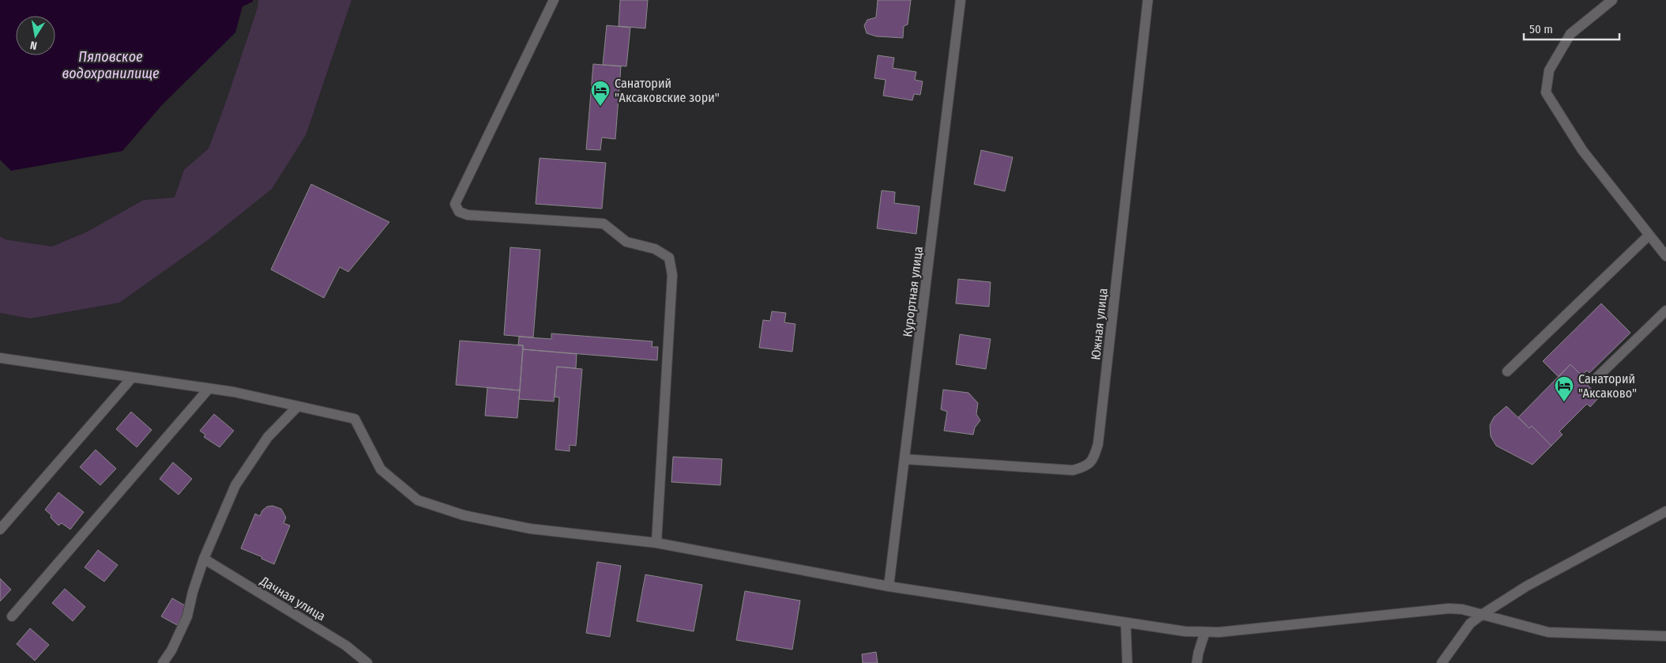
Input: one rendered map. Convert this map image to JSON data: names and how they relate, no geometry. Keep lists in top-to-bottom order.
{
  "streets": {
    "street": ["Курортная улица", "Южная улица", "Дачная улица"]
  },
  "crossings": [
    ["Курортная улица", "Южная улица"]
  ],
  "water": ["Пяловское водохранилище"],
  "places": {
    "hotel": ["Санаторий \"Аксаковские зори\"", "Санаторий \"Аксаково\""]
  },
  "scale_bar": "50 m",
  "north": "bottom"
}
